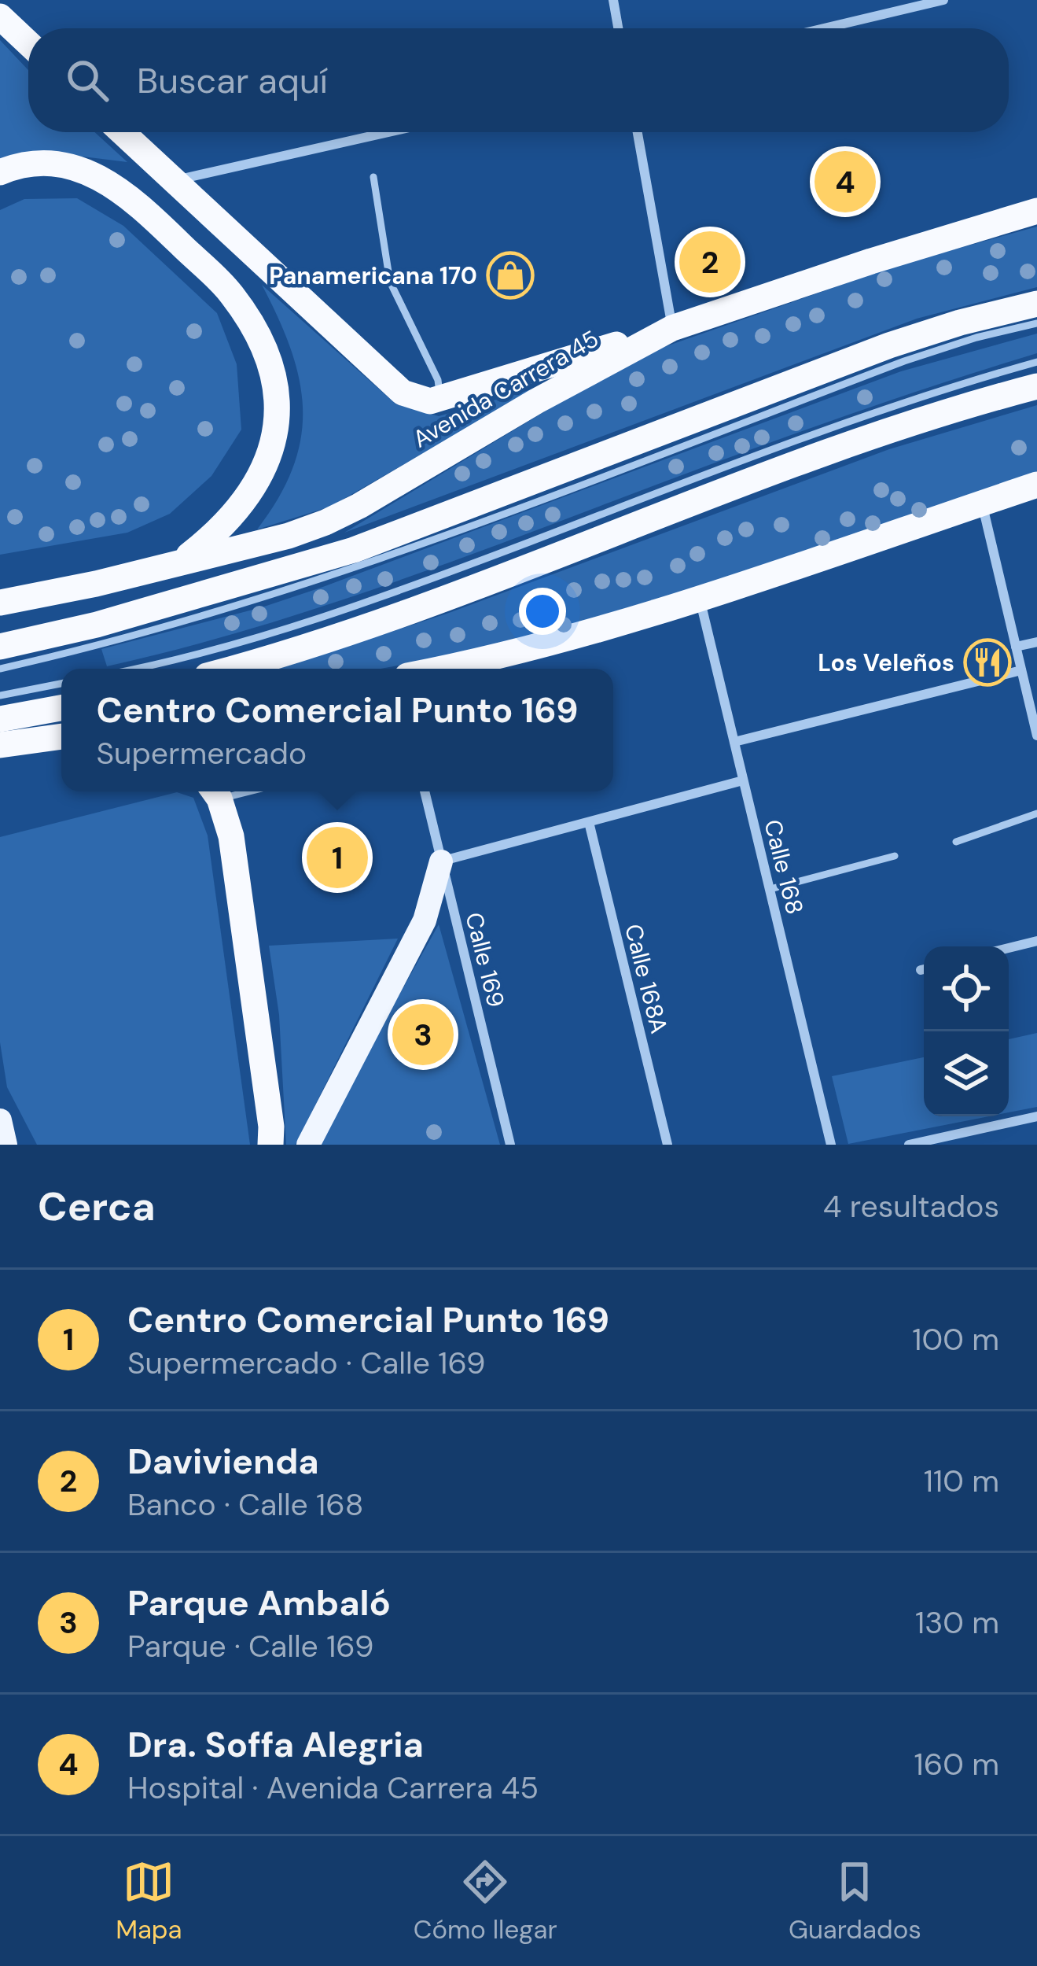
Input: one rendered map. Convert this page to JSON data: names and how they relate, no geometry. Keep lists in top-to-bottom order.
{
  "streets": {
    "highway": ["Avenida Carrera 45"],
    "street": ["Calle 168", "Calle 169", "Calle 168A"]
  },
  "places": {
    "shop": ["Panamericana 170"],
    "restaurant": ["Los Veleños"]
  },
  "page": {
    "search": "Buscar aquí",
    "pins": [
      "4",
      "2",
      "1",
      "3"
    ],
    "popup": ["Centro Comercial Punto 169", "Supermercado"],
    "heading": ["Cerca", "4 resultados"],
    "list": [
      {
        "mark": "1",
        "name": "Centro Comercial Punto 169",
        "note": "Supermercado · Calle 169",
        "value": "100 m"
      },
      {
        "mark": "2",
        "name": "Davivienda",
        "note": "Banco · Calle 168",
        "value": "110 m"
      },
      {
        "mark": "3",
        "name": "Parque Ambaló",
        "note": "Parque · Calle 169",
        "value": "130 m"
      },
      {
        "mark": "4",
        "name": "Dra. Soffa Alegria",
        "note": "Hospital · Avenida Carrera 45",
        "value": "160 m"
      }
    ],
    "nav": ["Mapa", "Cómo llegar", "Guardados"]
  }
}
